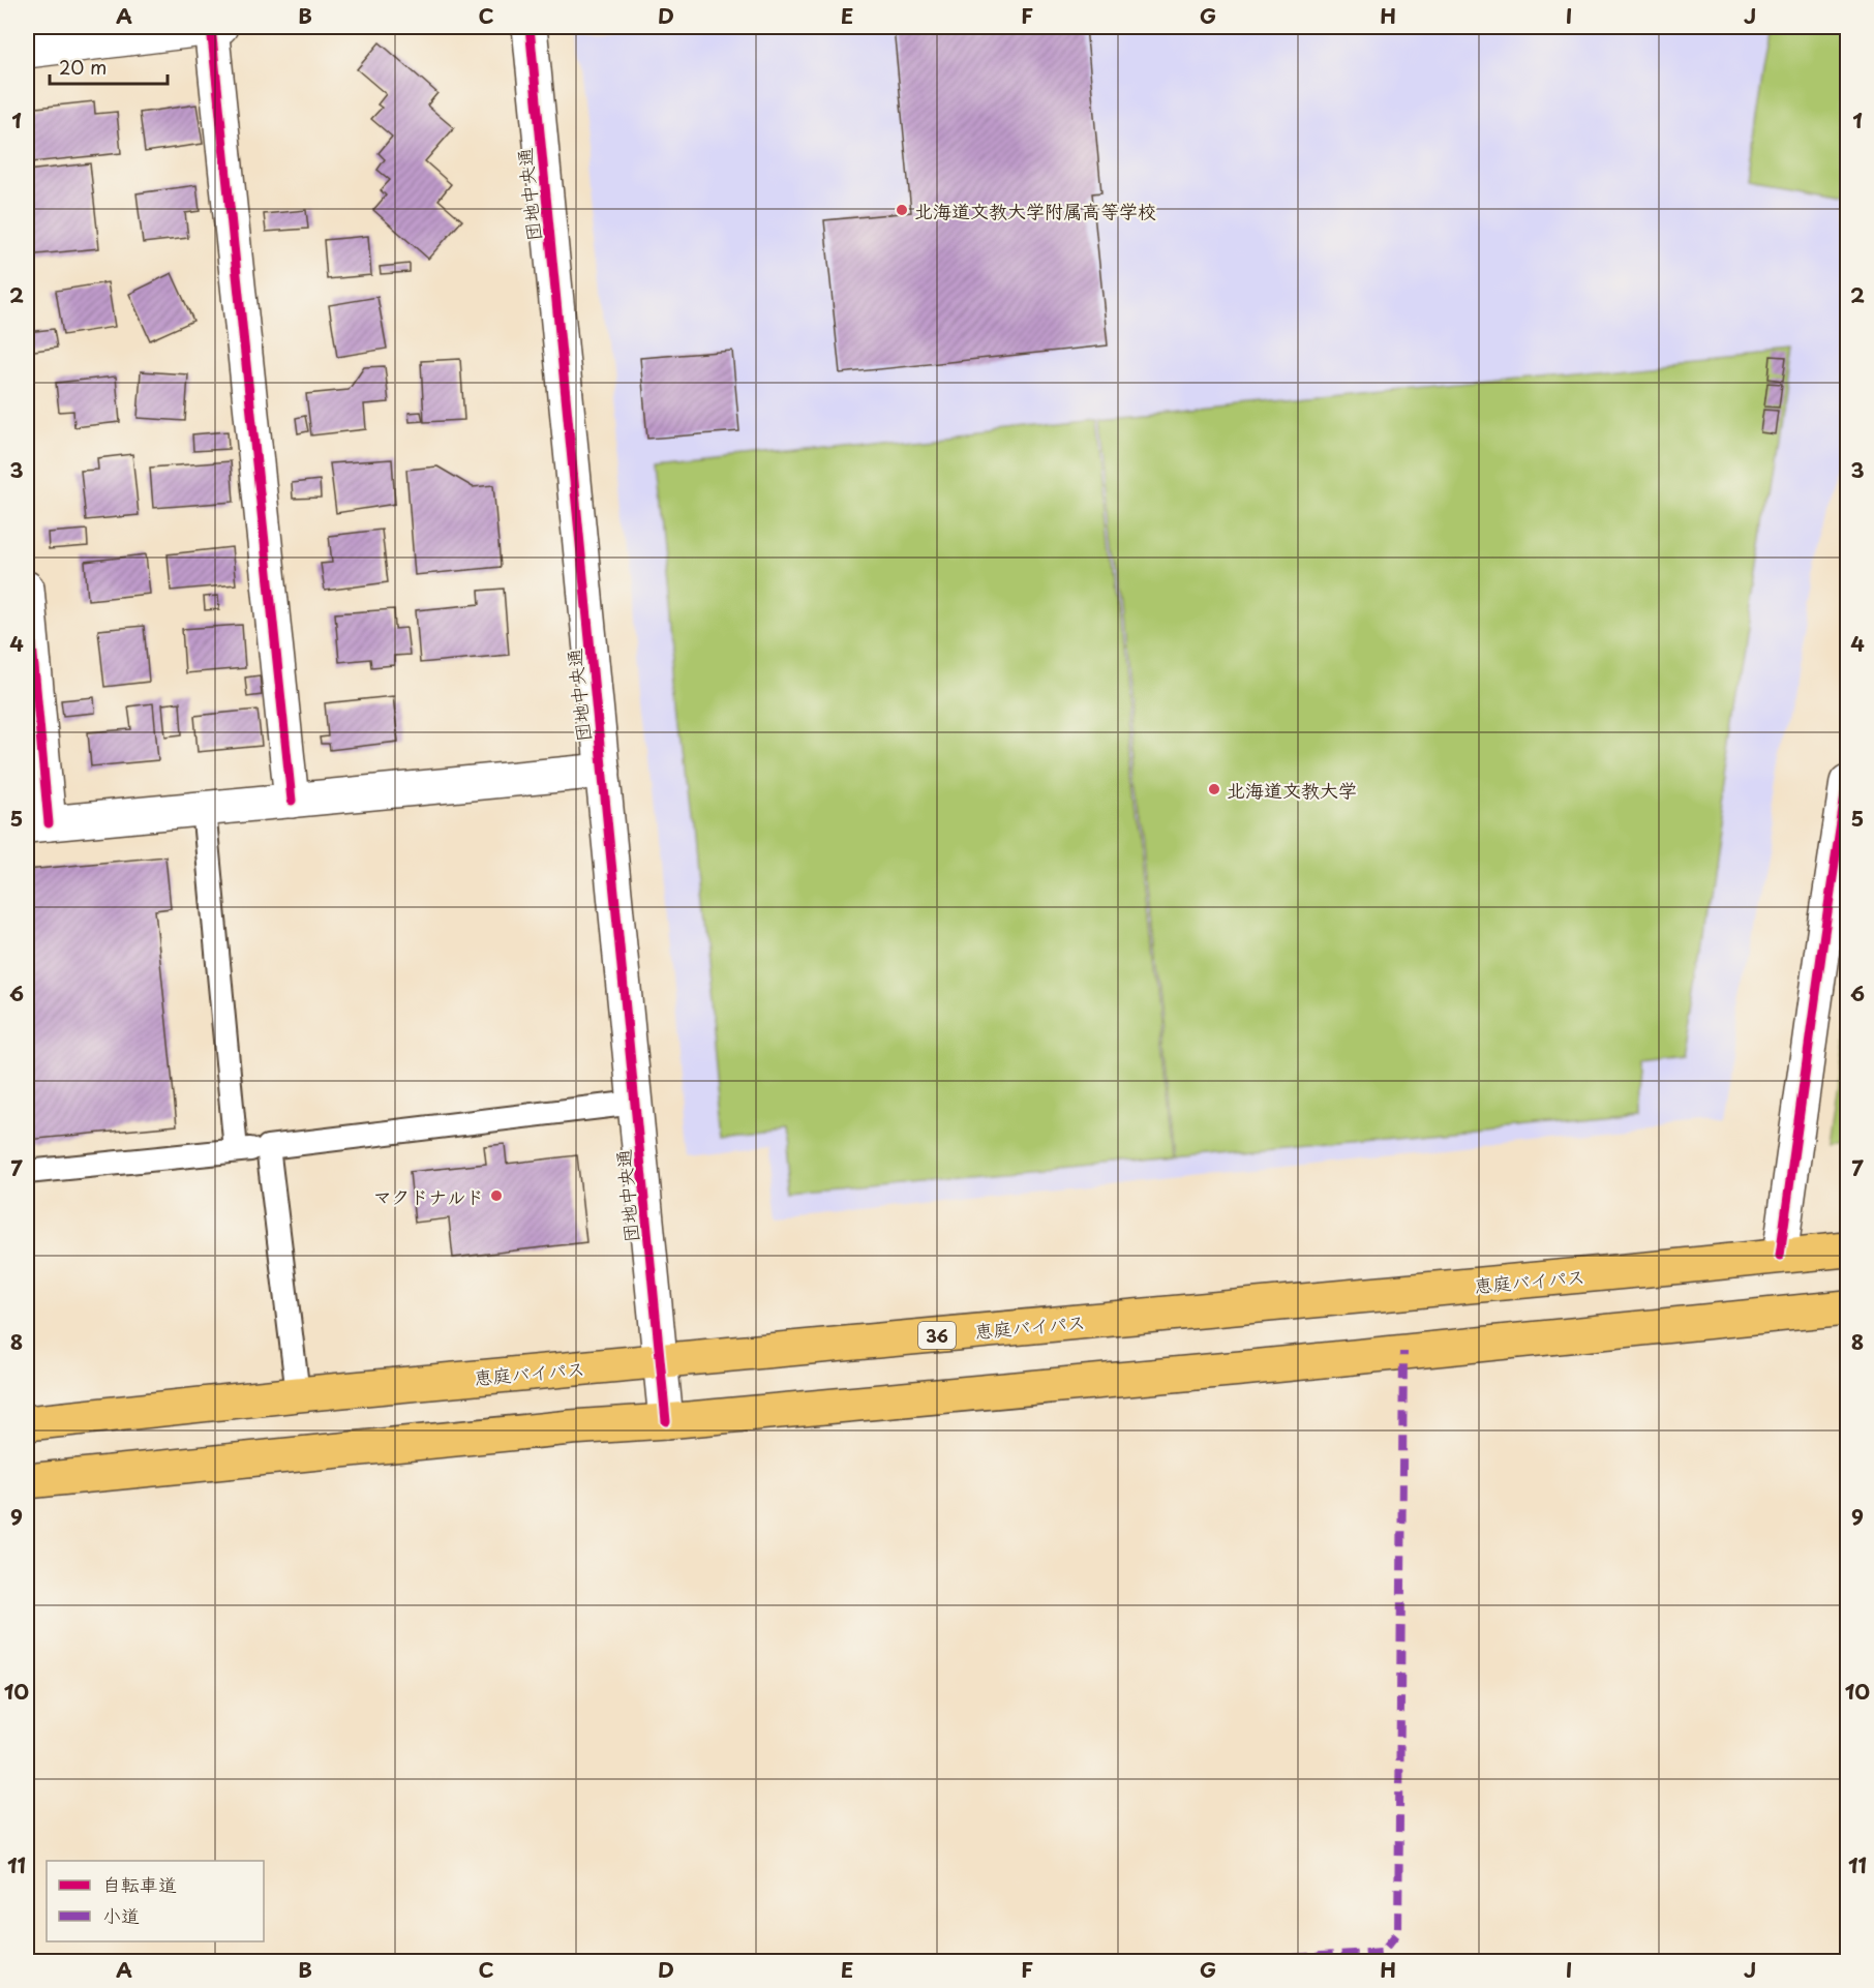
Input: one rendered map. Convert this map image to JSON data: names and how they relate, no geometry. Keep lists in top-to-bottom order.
{
  "streets": {
    "highway": ["恵庭バイパス", "36"],
    "street": ["団地中央通"]
  },
  "crossings": [
    ["団地中央通", "恵庭バイパス"]
  ],
  "places": ["北海道文教大学附属高等学校", "北海道文教大学", "マクドナルド"],
  "legend": ["自転車道", "小道"],
  "scale_bar": "20 m",
  "grid": {
    "columns": [
      "A",
      "B",
      "C",
      "D",
      "E",
      "F",
      "G",
      "H",
      "I",
      "J"
    ],
    "rows": [
      "1",
      "2",
      "3",
      "4",
      "5",
      "6",
      "7",
      "8",
      "9",
      "10",
      "11"
    ]
  }
}
